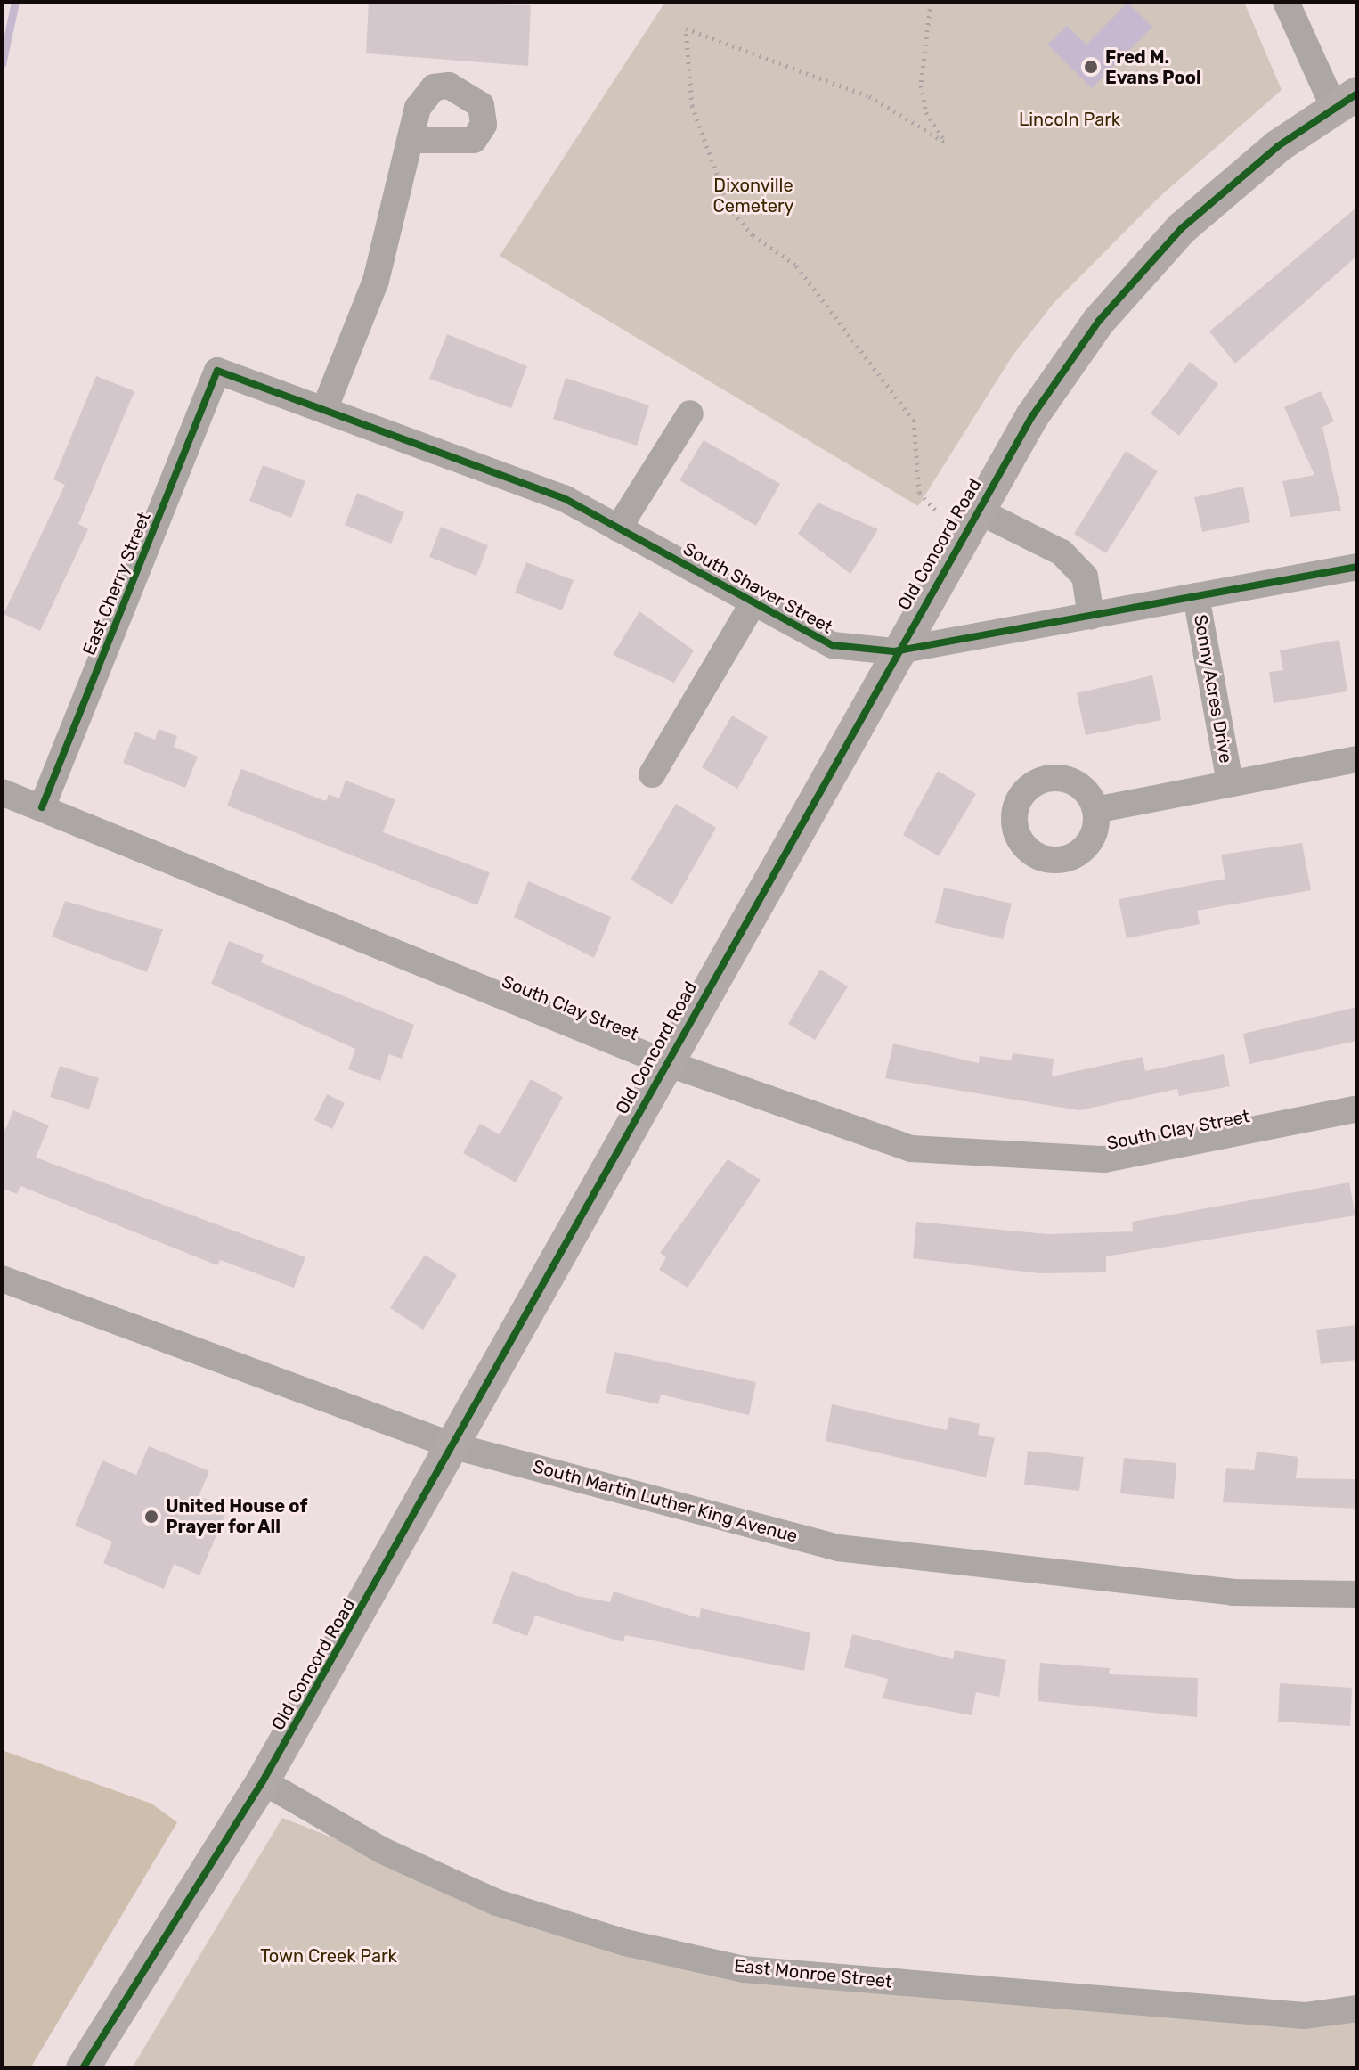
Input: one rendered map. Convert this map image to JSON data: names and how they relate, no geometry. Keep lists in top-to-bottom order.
{
  "streets": {
    "main road": ["Old Concord Road"],
    "street": [
      "East Cherry Street",
      "South Shaver Street",
      "Sonny Acres Drive",
      "South Clay Street",
      "South Martin Luther King Avenue",
      "East Monroe Street"
    ]
  },
  "crossings": [
    ["Old Concord Road", "South Shaver Street"],
    ["Old Concord Road", "South Clay Street"],
    ["Old Concord Road", "South Martin Luther King Avenue"],
    ["Old Concord Road", "East Monroe Street"],
    ["East Cherry Street", "South Shaver Street"],
    ["East Cherry Street", "South Clay Street"],
    ["South Shaver Street", "Sonny Acres Drive"]
  ],
  "parks": ["Lincoln Park", "Dixonville Cemetery", "Town Creek Park"],
  "places": ["Fred M. Evans Pool", "United House of Prayer for All"]
}
